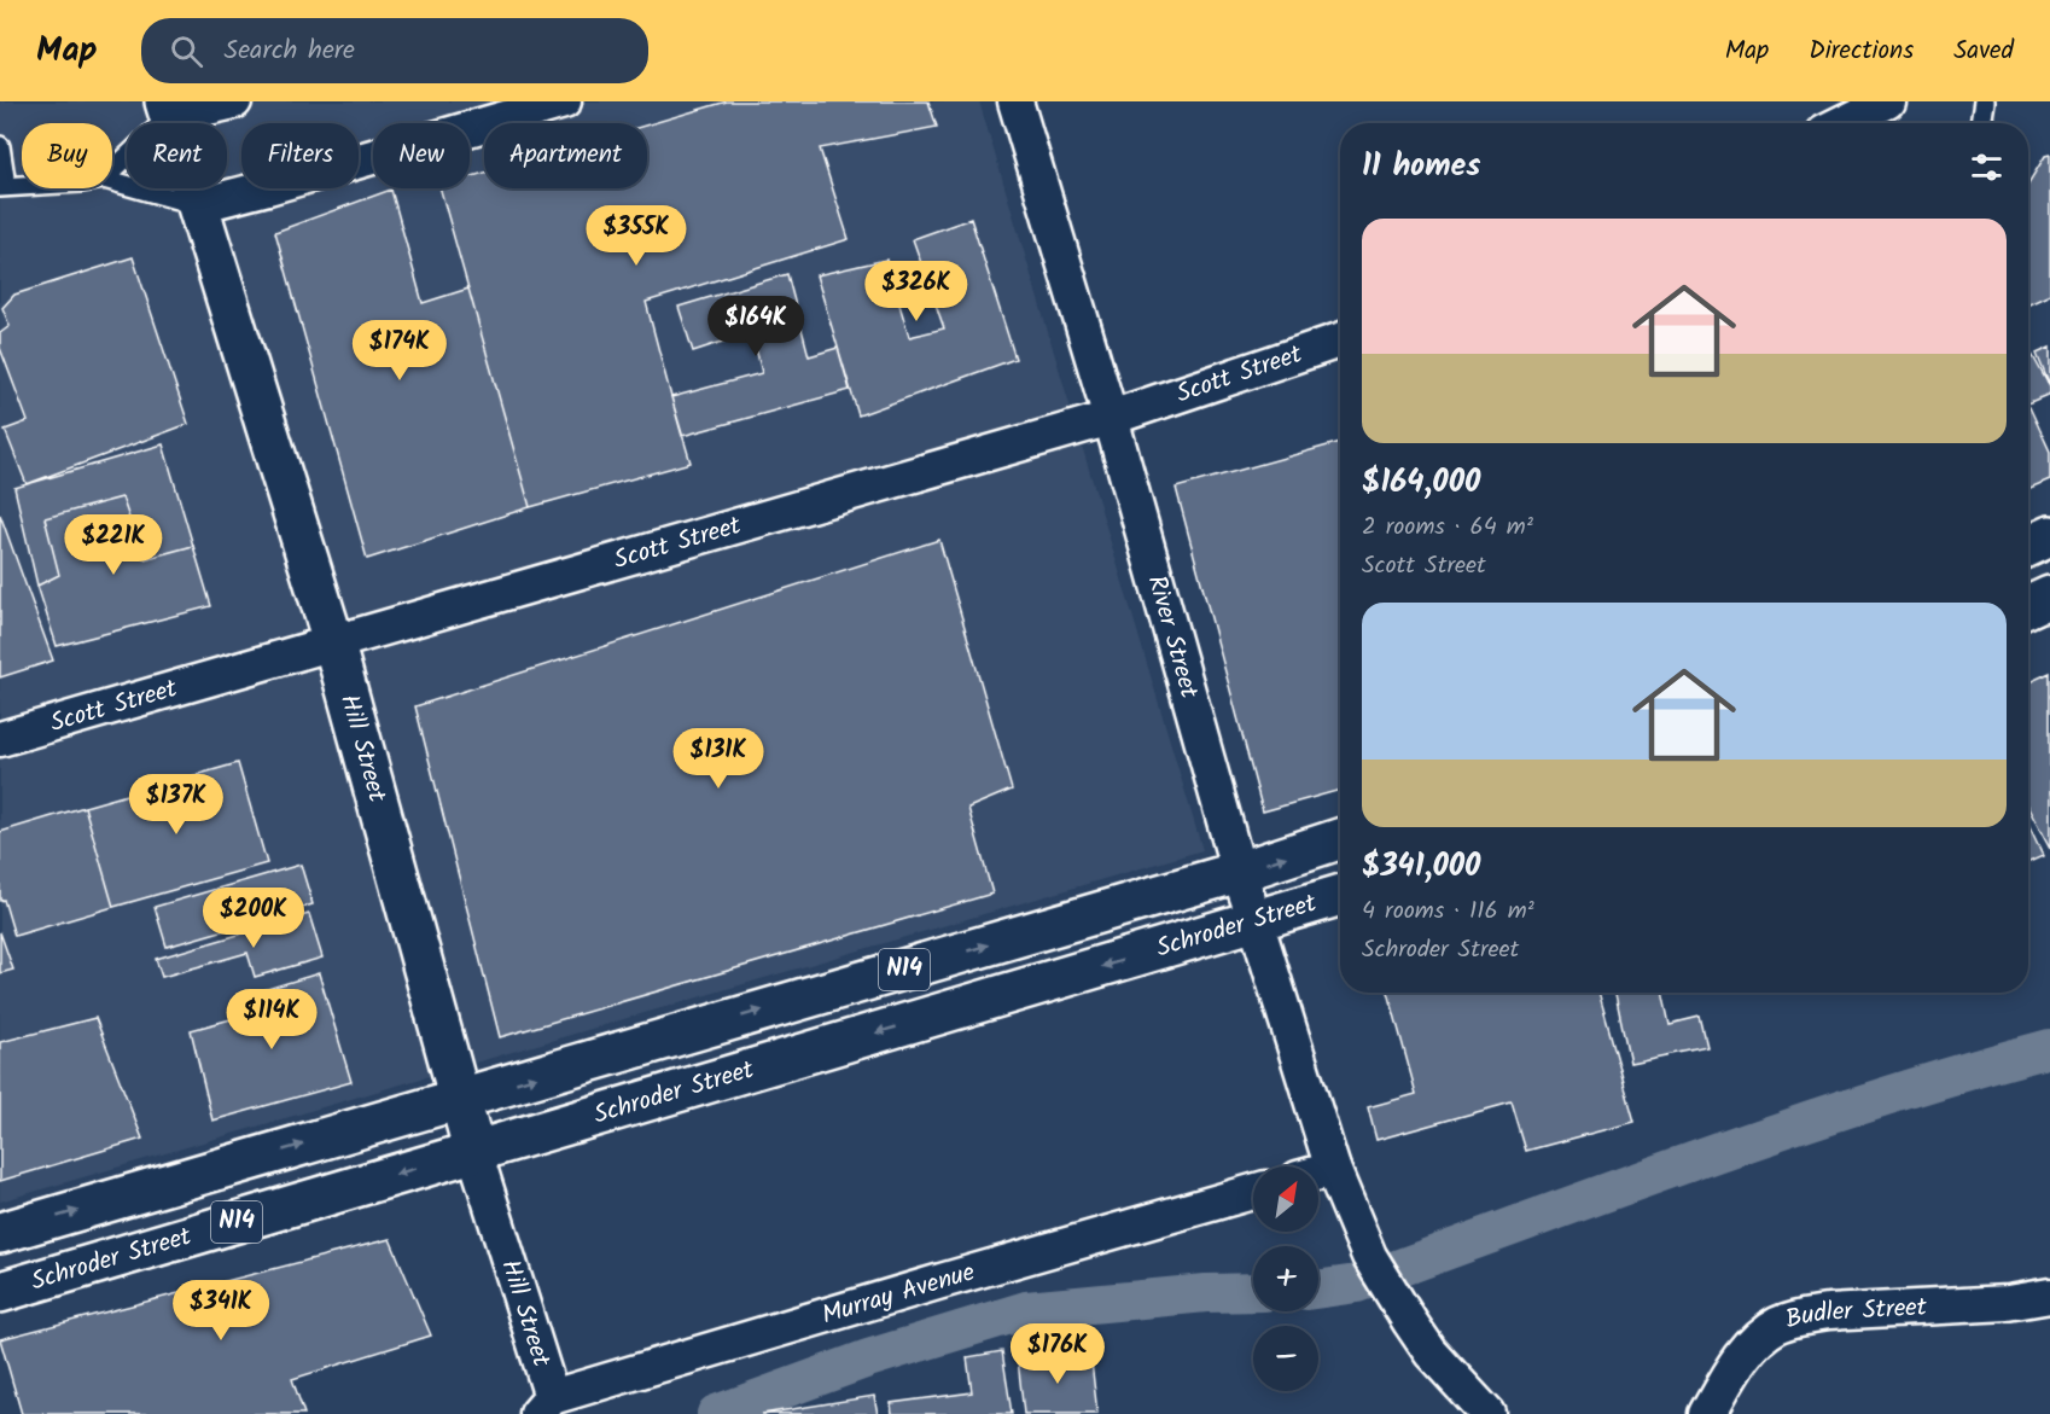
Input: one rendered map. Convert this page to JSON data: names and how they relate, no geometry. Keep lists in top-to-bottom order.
{
  "streets": {
    "main road": ["Hill Street", "Schroder Street", "N14"],
    "street": [
      "Scott Street",
      "River Street",
      "Murray Avenue",
      "Budler Street"
    ]
  },
  "crossings": [
    ["Scott Street", "River Street"],
    ["Scott Street", "Hill Street"],
    ["River Street", "Schroder Street"],
    ["Hill Street", "Schroder Street"],
    ["Hill Street", "Murray Avenue"]
  ],
  "north": "top right",
  "page": {
    "header": "Map",
    "search": "Search here",
    "nav": ["Map", "Directions", "Saved"],
    "chip": [
      "Buy",
      "Rent",
      "Filters",
      "New",
      "Apartment"
    ],
    "heading": "11 homes",
    "price": [
      "$355K",
      "$326K",
      "$164K",
      "$174K",
      "$221K",
      "$131K",
      "$137K",
      "$200K",
      "$114K",
      "$341K",
      "$176K"
    ],
    "list": [
      {
        "name": "$164,000",
        "note": "2 rooms · 64 m² · Scott Street"
      },
      {
        "name": "$341,000",
        "note": "4 rooms · 116 m² · Schroder Street"
      }
    ],
    "map_buttons": ["+", "−"]
  }
}
